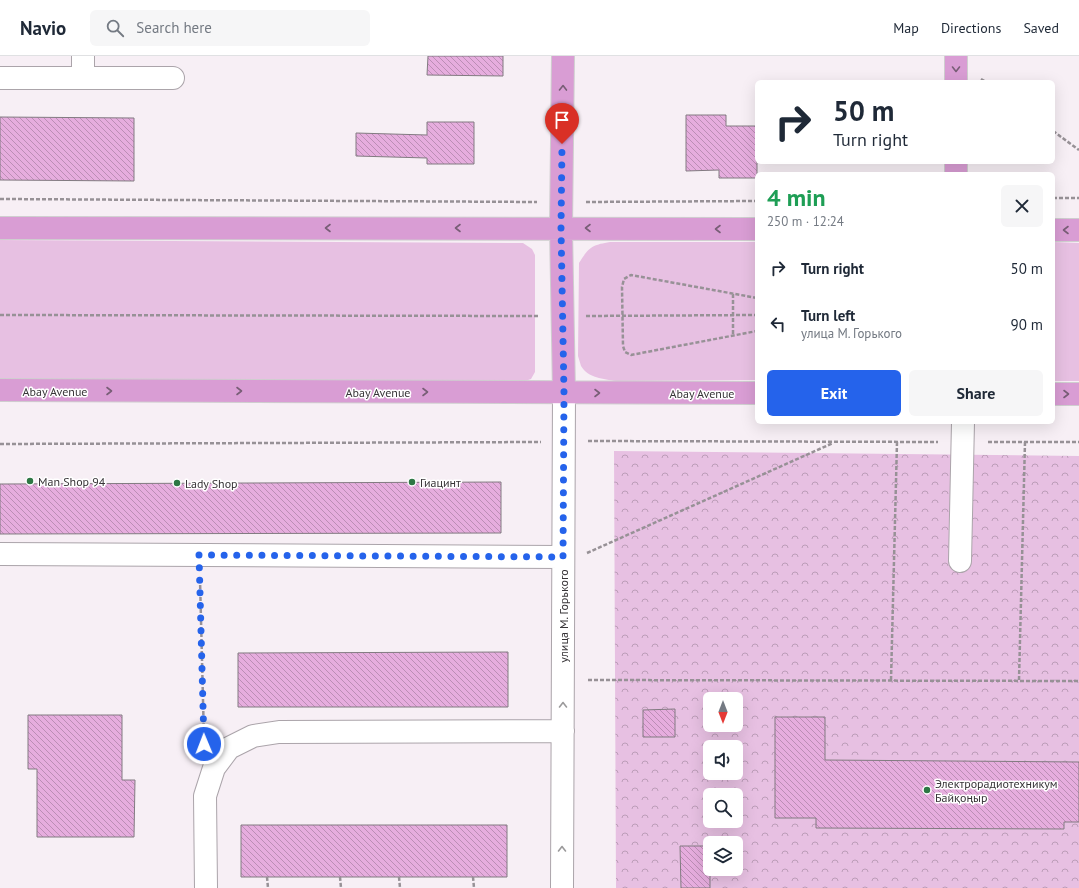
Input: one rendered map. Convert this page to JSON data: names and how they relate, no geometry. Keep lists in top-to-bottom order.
{
  "streets": {
    "main road": ["Abay Avenue", "улица М. Горького"]
  },
  "crossings": [
    ["Abay Avenue", "улица М. Горького"]
  ],
  "one_way": ["улица М. Горького"],
  "places": [
    "Man Shop 94",
    "Гиацинт",
    "Lady Shop",
    "Электрорадиотехникум Байқоңыр"
  ],
  "north": "bottom",
  "page": {
    "header": "Navio",
    "search": "Search here",
    "nav": ["Map", "Directions", "Saved"],
    "turn": ["50 m", "Turn right"],
    "heading": ["4 min", "250 m · 12:24"],
    "list": [
      {
        "name": "Turn right",
        "value": "50 m"
      },
      {
        "name": "Turn left",
        "note": "улица М. Горького",
        "value": "90 m"
      }
    ],
    "buttons": ["Exit", "Share"]
  }
}
